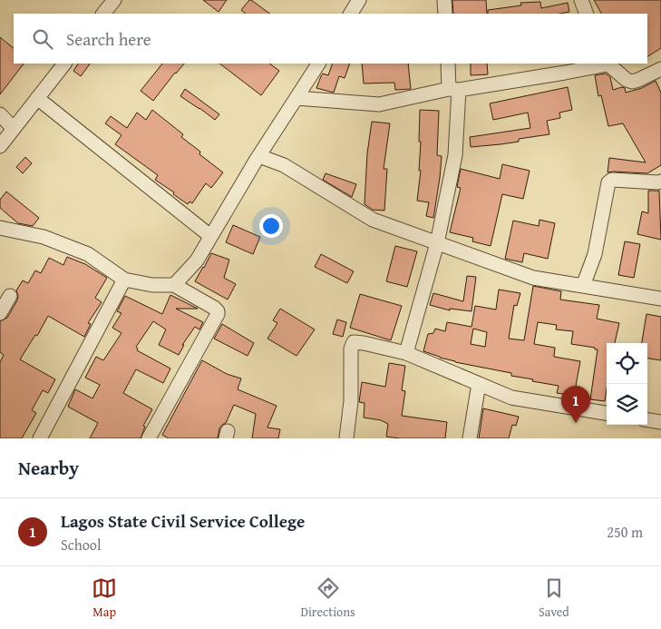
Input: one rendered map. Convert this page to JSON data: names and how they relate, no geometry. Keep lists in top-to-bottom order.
{
  "page": {
    "search": "Search here",
    "pins": "1",
    "heading": "Nearby",
    "list": [
      {
        "mark": "1",
        "name": "Lagos State Civil Service College",
        "note": "School",
        "value": "250 m"
      }
    ],
    "nav": ["Map", "Directions", "Saved"]
  }
}
